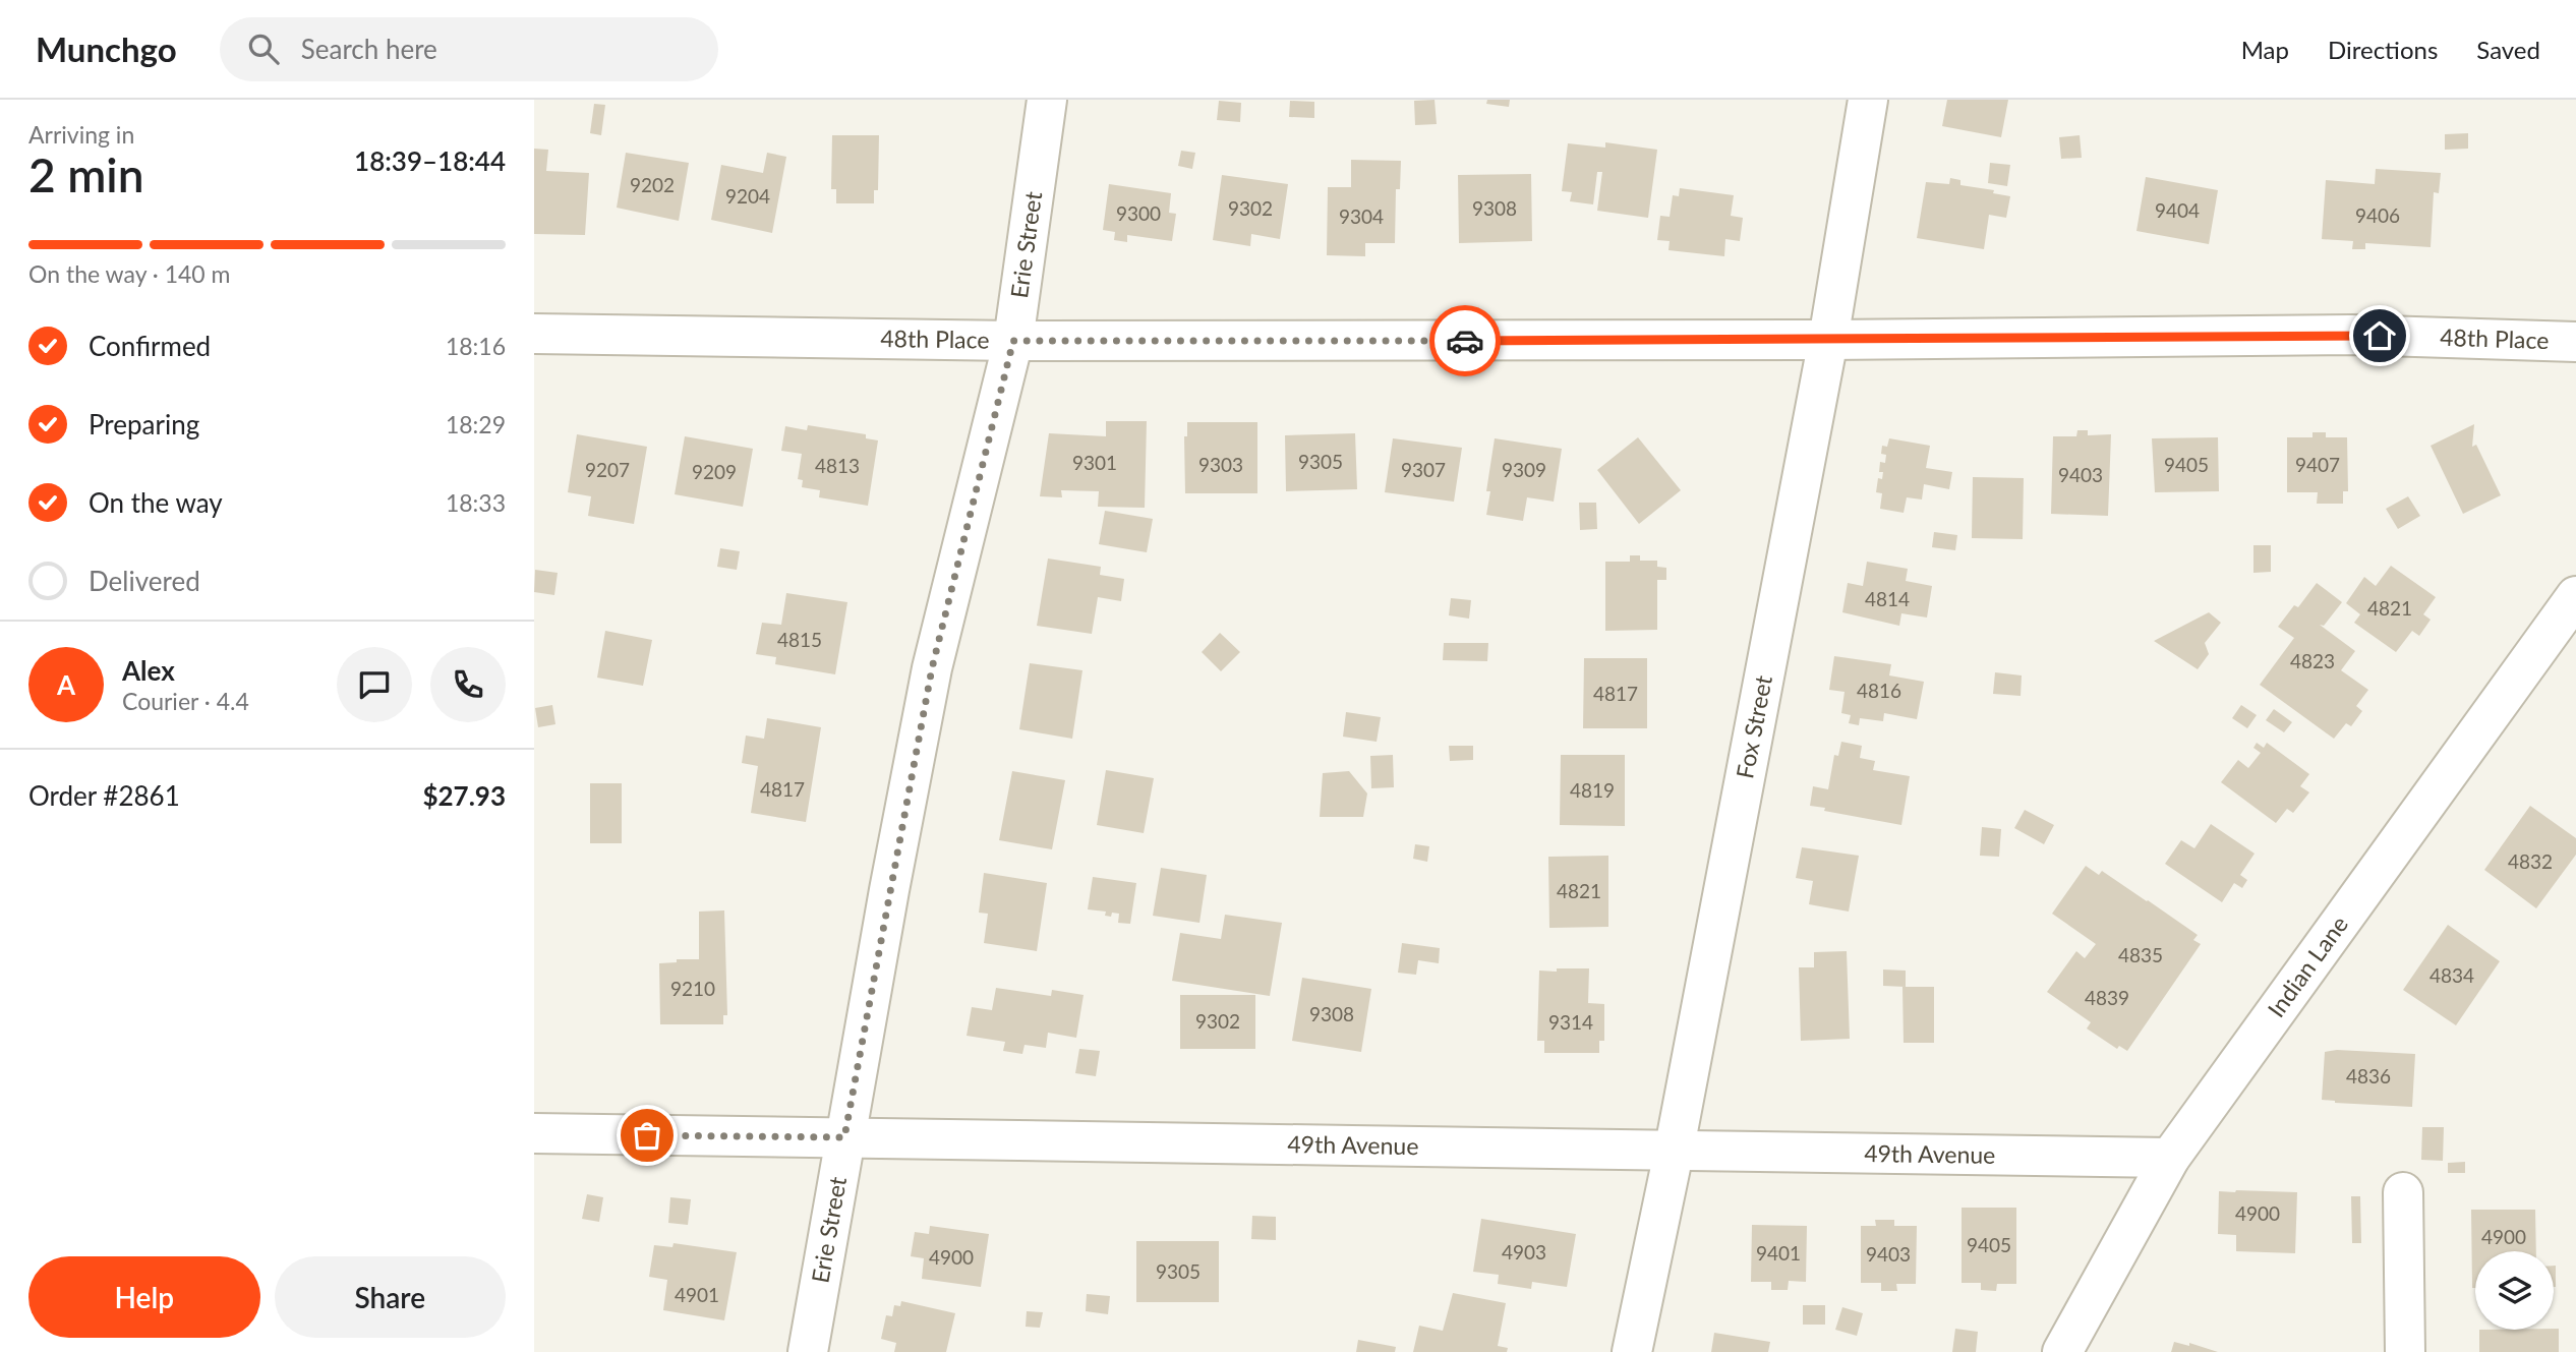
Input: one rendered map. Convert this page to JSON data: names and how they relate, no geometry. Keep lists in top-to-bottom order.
{
  "streets": {
    "street": [
      "Erie Street",
      "48th Place",
      "Fox Street",
      "Indian Lane",
      "49th Avenue"
    ]
  },
  "crossings": [
    ["Erie Street", "48th Place"],
    ["Erie Street", "49th Avenue"],
    ["48th Place", "Fox Street"],
    ["Fox Street", "49th Avenue"],
    ["Indian Lane", "49th Avenue"]
  ],
  "house_numbers": [
    "9202",
    "9204",
    "9302",
    "9308",
    "9404",
    "9300",
    "9406",
    "9304",
    "9305",
    "9301",
    "9303",
    "9405",
    "9407",
    "4813",
    "9207",
    "9307",
    "9309",
    "9209",
    "9403",
    "4814",
    "4821",
    "4815",
    "4823",
    "4816",
    "4817",
    "4817",
    "4819",
    "4832",
    "4821",
    "4835",
    "4834",
    "9210",
    "4839",
    "9308",
    "9302",
    "9314",
    "4836",
    "4900",
    "4900",
    "9405",
    "4903",
    "9401",
    "9403",
    "4900",
    "9305",
    "4901"
  ],
  "page": {
    "header": "Munchgo",
    "search": "Search here",
    "nav": ["Map", "Directions", "Saved"],
    "heading": ["2 min", "Arriving in", "18:39–18:44"],
    "panel": [
      "Alex",
      "Courier · 4.4",
      "Order #2861",
      "$27.93"
    ],
    "bar": "On the way · 140 m",
    "list": [
      ["Confirmed", "18:16"],
      ["Preparing", "18:29"],
      ["On the way", "18:33"],
      "Delivered"
    ],
    "round": "A",
    "buttons": ["Help", "Share"]
  }
}
